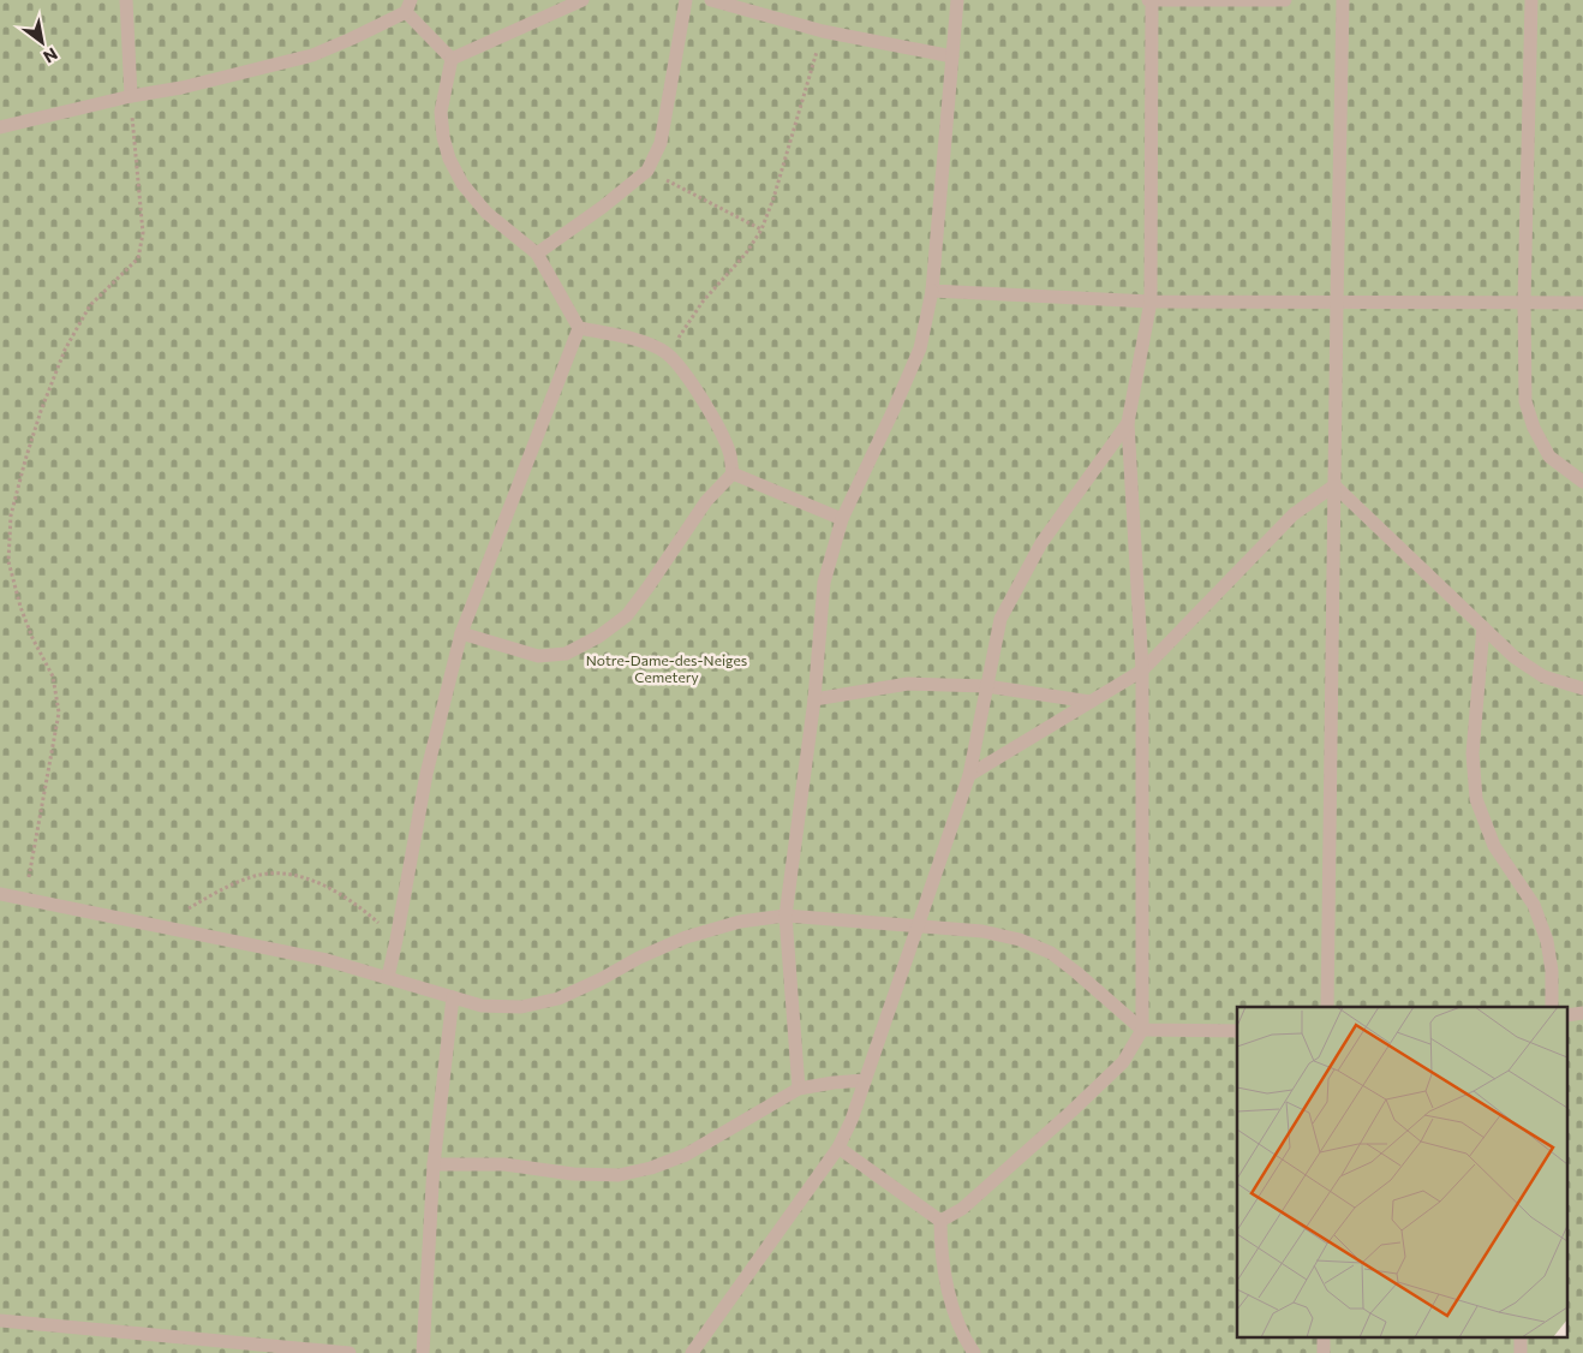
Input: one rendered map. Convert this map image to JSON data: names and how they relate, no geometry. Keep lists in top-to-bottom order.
{
  "parks": ["Notre-Dame-des-Neiges Cemetery"],
  "north": "bottom right"
}
